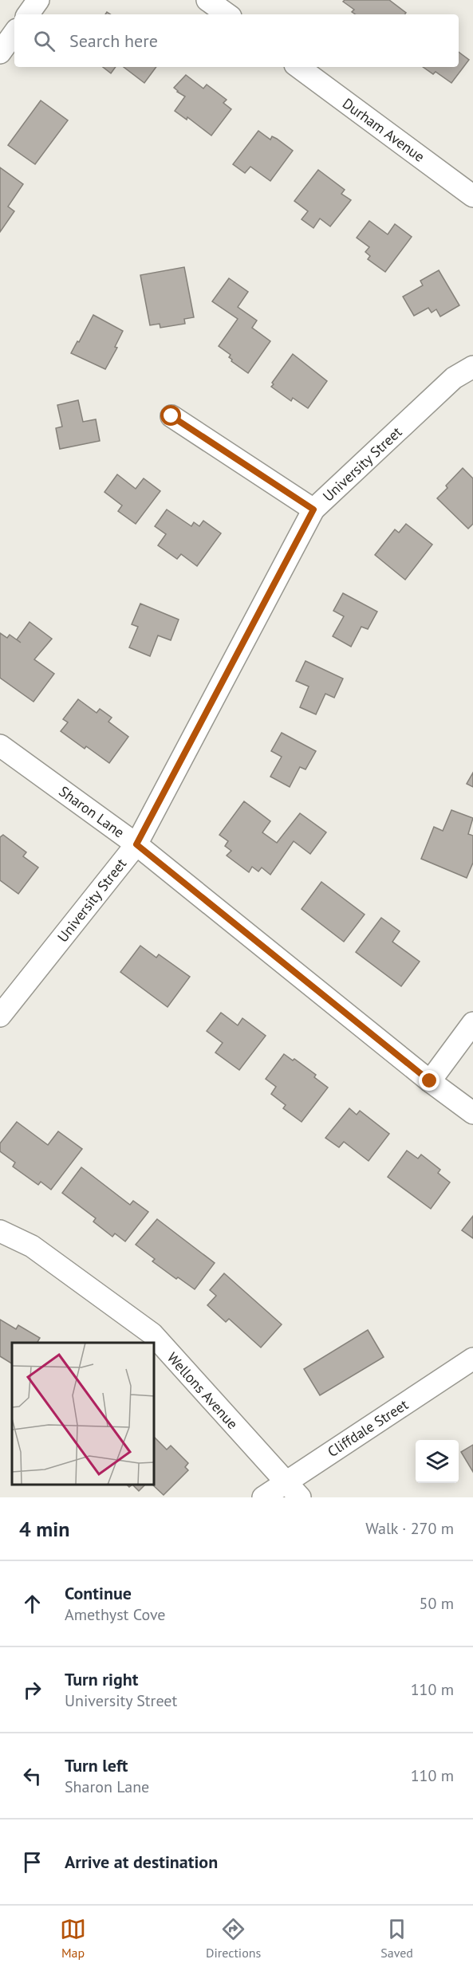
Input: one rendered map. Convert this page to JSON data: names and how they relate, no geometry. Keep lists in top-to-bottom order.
{
  "streets": {
    "street": [
      "Durham Avenue",
      "University Street",
      "Sharon Lane",
      "Wellons Avenue",
      "Cliffdale Street"
    ]
  },
  "crossings": [
    ["University Street", "Sharon Lane"],
    ["Wellons Avenue", "Cliffdale Street"]
  ],
  "page": {
    "search": "Search here",
    "heading": ["4 min", "Walk · 270 m"],
    "list": [
      ["Continue", "Amethyst Cove", "50 m"],
      ["Turn right", "University Street", "110 m"],
      ["Turn left", "Sharon Lane", "110 m"],
      "Arrive at destination"
    ],
    "nav": ["Map", "Directions", "Saved"]
  }
}
